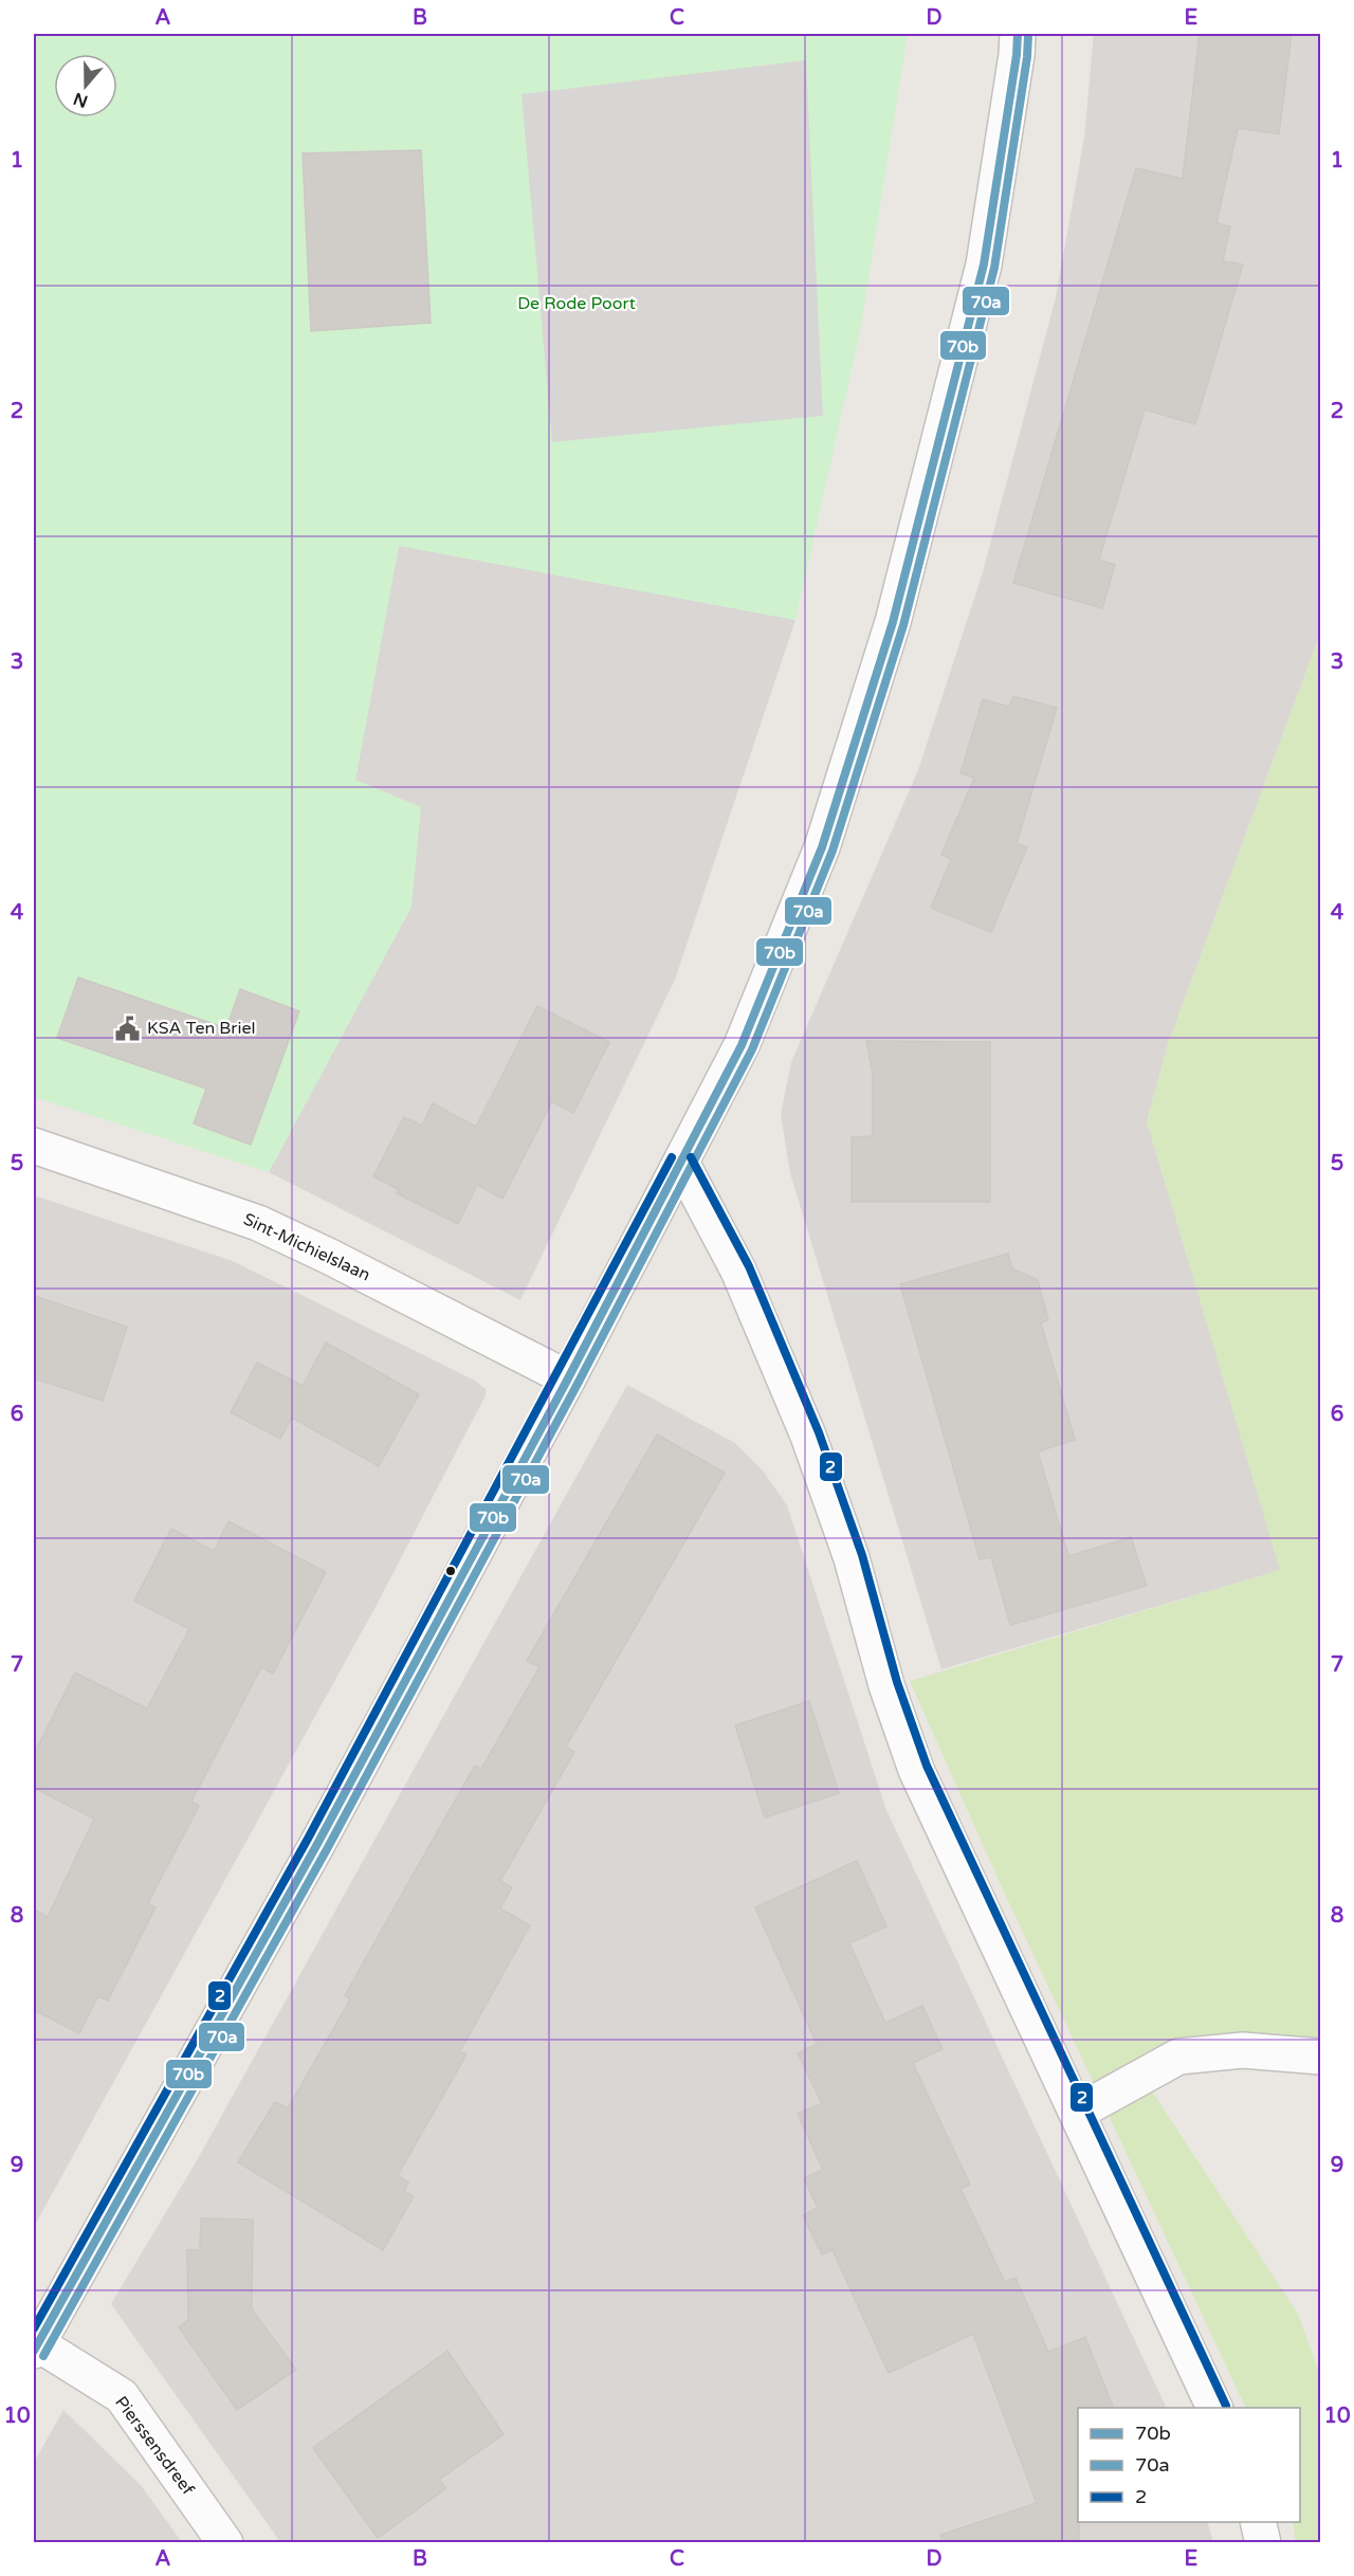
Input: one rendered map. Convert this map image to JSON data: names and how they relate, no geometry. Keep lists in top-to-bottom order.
{
  "streets": {
    "street": ["Sint-Michielslaan", "Pierssensdreef"]
  },
  "parks": ["De Rode Poort"],
  "places": {
    "public building": ["KSA Ten Briel"]
  },
  "lines": ["transit line 70b", "transit line 70a", "transit line 2"],
  "legend": ["70b", "70a", "2"],
  "north": "bottom",
  "grid": {
    "columns": [
      "A",
      "B",
      "C",
      "D",
      "E"
    ],
    "rows": [
      "1",
      "2",
      "3",
      "4",
      "5",
      "6",
      "7",
      "8",
      "9",
      "10"
    ]
  }
}
